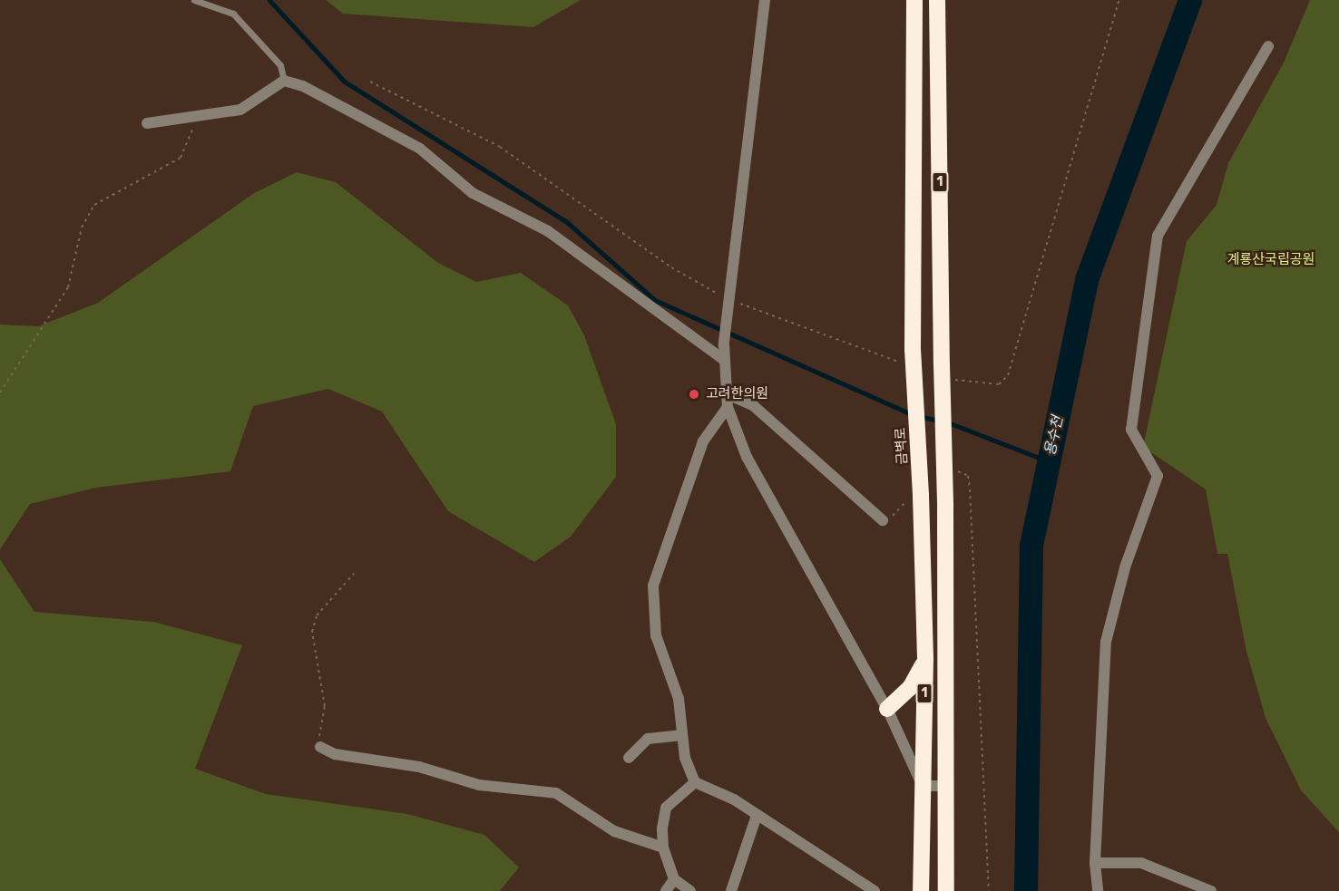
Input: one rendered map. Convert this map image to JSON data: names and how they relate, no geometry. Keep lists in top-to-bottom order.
{
  "streets": {
    "highway": ["1", "금벽로"]
  },
  "water": ["용수천"],
  "parks": ["계룡산국립공원"],
  "places": ["고려한의원"]
}
